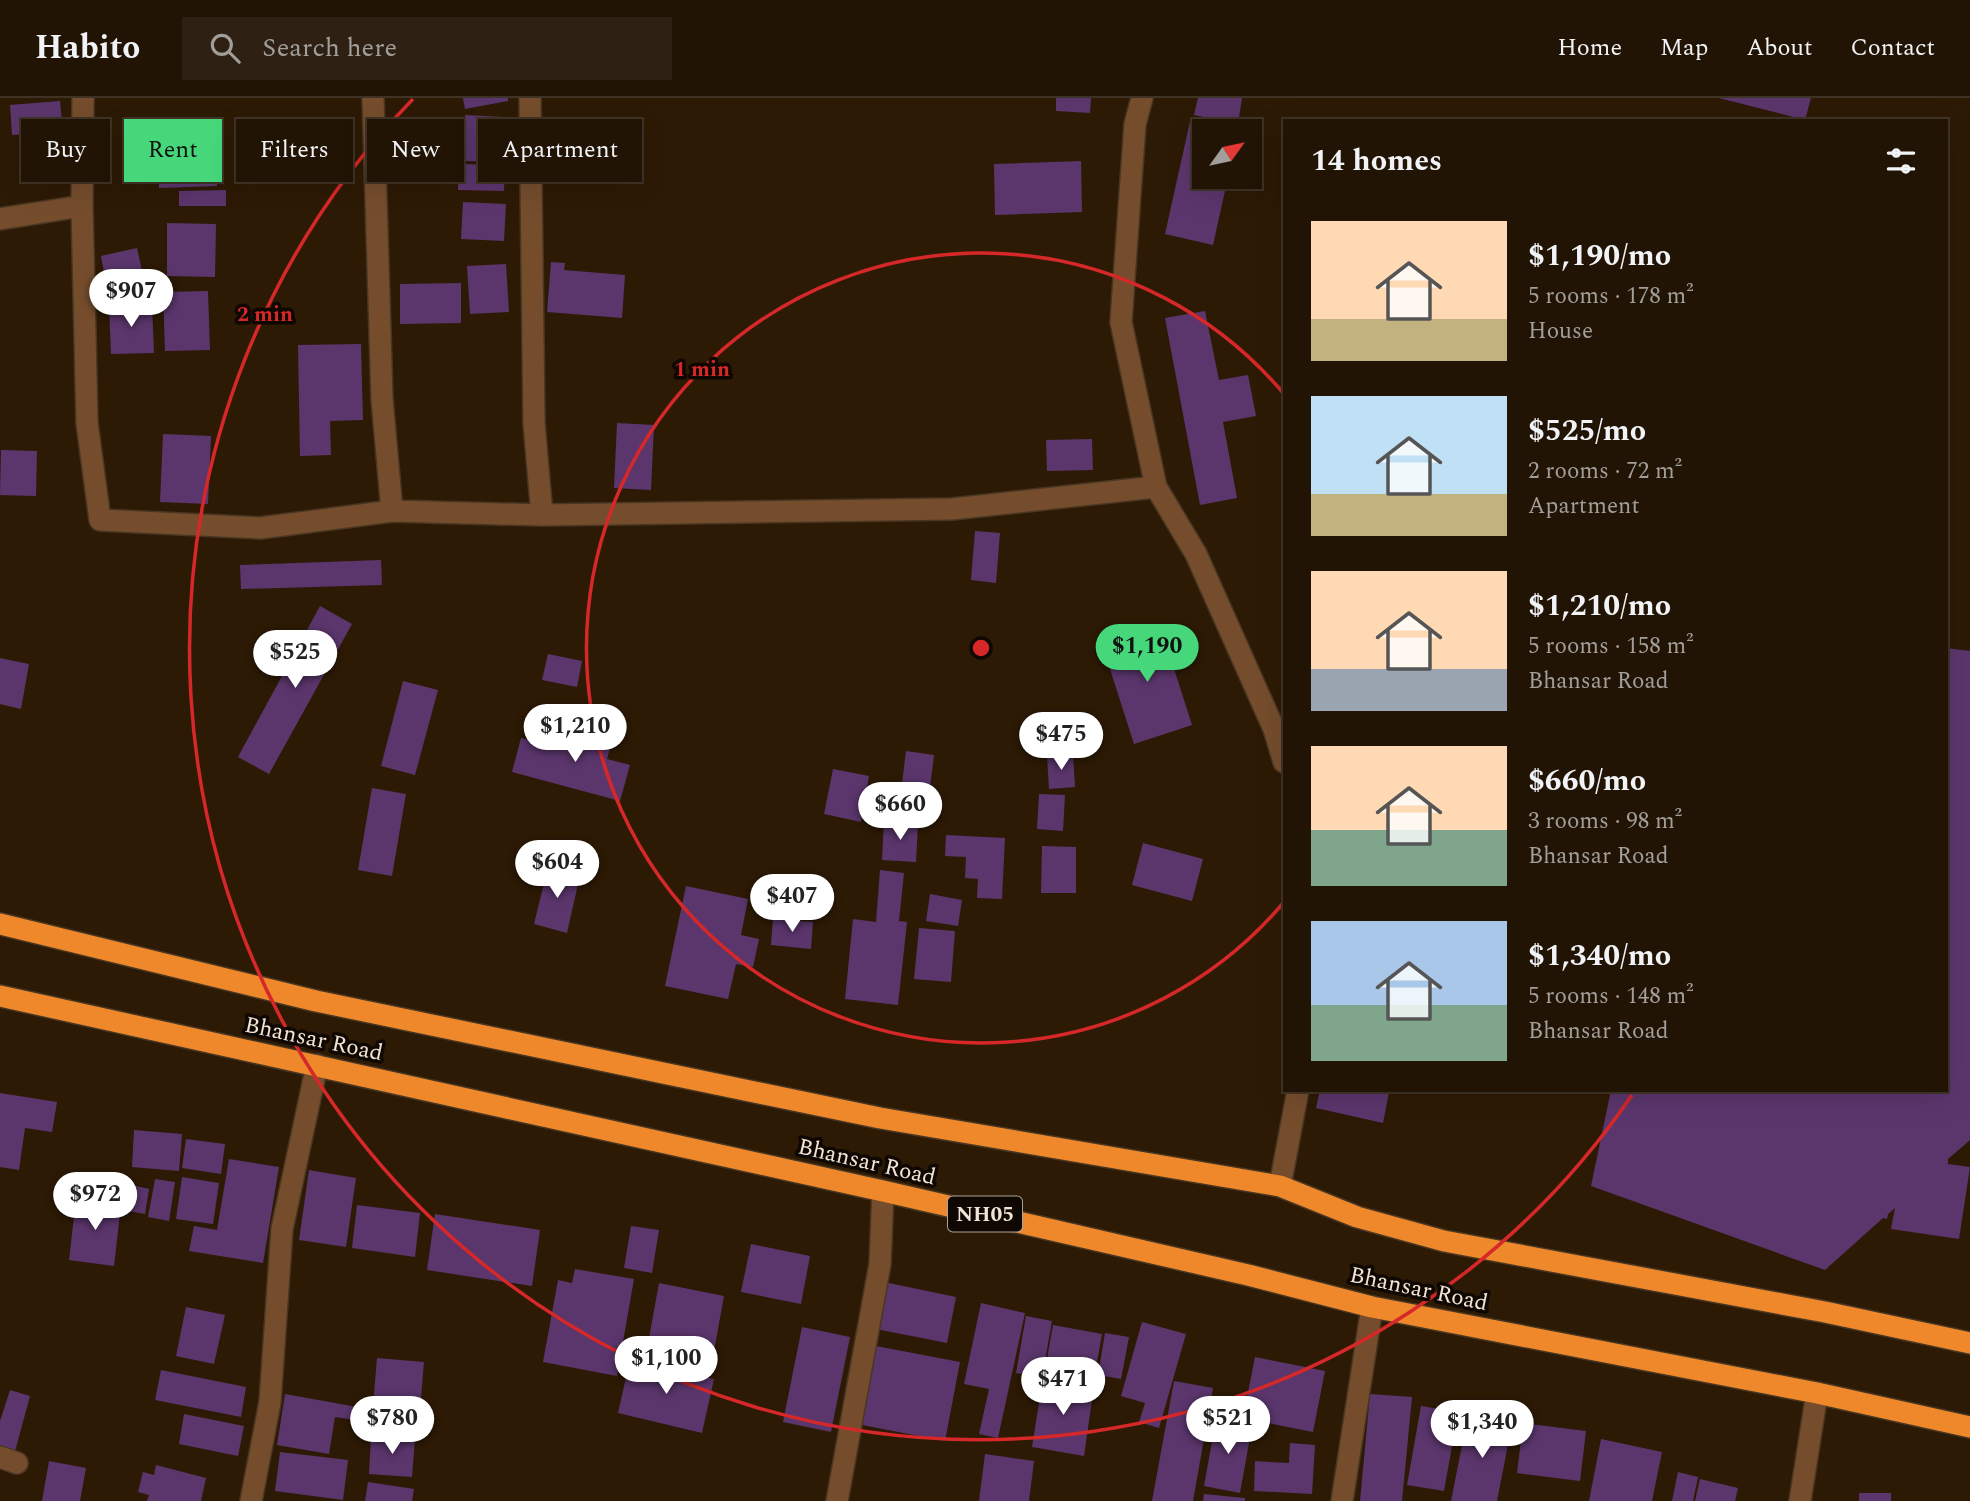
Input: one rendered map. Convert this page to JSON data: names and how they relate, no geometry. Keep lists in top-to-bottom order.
{
  "streets": {
    "highway": ["Bhansar Road", "NH05"]
  },
  "north": "top right",
  "page": {
    "header": "Habito",
    "search": "Search here",
    "nav": [
      "Home",
      "Map",
      "About",
      "Contact"
    ],
    "chip": [
      "Buy",
      "Rent",
      "Filters",
      "New",
      "Apartment"
    ],
    "heading": "14 homes",
    "list": [
      {
        "name": "$1,190/mo",
        "note": "5 rooms · 178 m² · House"
      },
      {
        "name": "$525/mo",
        "note": "2 rooms · 72 m² · Apartment"
      },
      {
        "name": "$1,210/mo",
        "note": "5 rooms · 158 m² · Bhansar Road"
      },
      {
        "name": "$660/mo",
        "note": "3 rooms · 98 m² · Bhansar Road"
      },
      {
        "name": "$1,340/mo",
        "note": "5 rooms · 148 m² · Bhansar Road"
      }
    ],
    "price": [
      "$907",
      "$1,190",
      "$525",
      "$1,210",
      "$475",
      "$660",
      "$604",
      "$407",
      "$972",
      "$1,100",
      "$471",
      "$780",
      "$521",
      "$1,340"
    ]
  },
  "rings": ["2 min", "1 min"]
}
